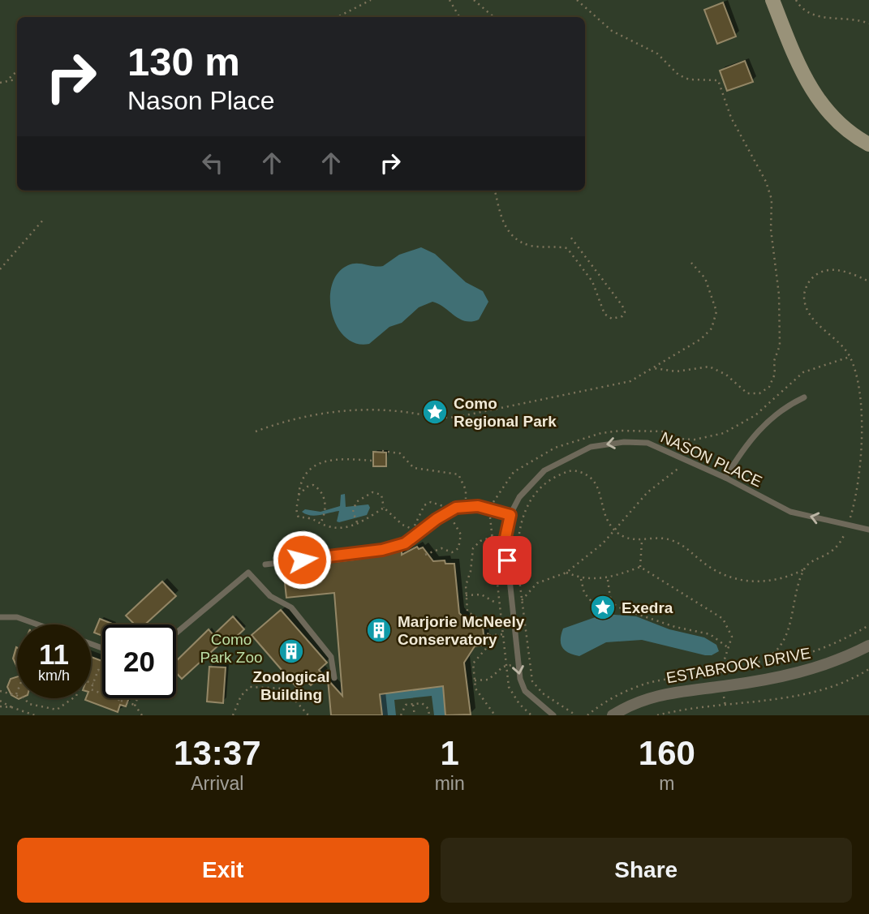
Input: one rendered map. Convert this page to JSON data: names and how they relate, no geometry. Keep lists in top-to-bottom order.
{
  "streets": {
    "street": ["ESTABROOK DRIVE"],
    "lane": ["NASON PLACE"]
  },
  "parks": ["Como Park Zoo"],
  "places": {
    "place": ["Como Regional Park", "Exedra"],
    "building": ["Marjorie McNeely Conservatory", "Zoological Building"]
  },
  "page": {
    "turn": ["130 m", "Nason Place"],
    "speed": "11 km/h",
    "limit": "20",
    "eta": [
      "13:37",
      "Arrival",
      "1",
      "min",
      "160",
      "m"
    ],
    "buttons": ["Exit", "Share"]
  }
}
